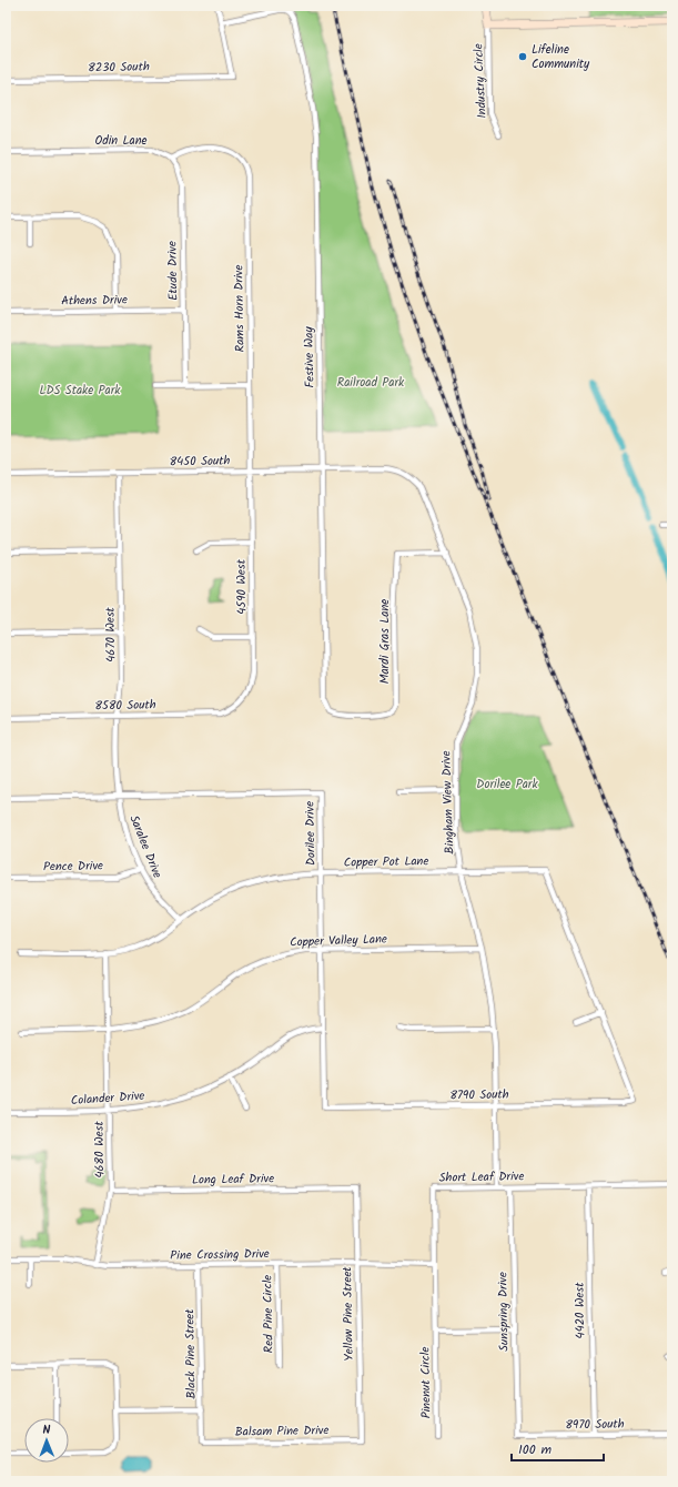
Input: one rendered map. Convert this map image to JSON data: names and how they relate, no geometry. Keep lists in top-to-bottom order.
{
  "streets": {
    "street": [
      "8230 South",
      "Industry Circle",
      "Odin Lane",
      "Etude Drive",
      "Athens Drive",
      "Rams Horn Drive",
      "Festive Way",
      "8450 South",
      "4590 West",
      "4670 West",
      "Mardi Gras Lane",
      "8580 South",
      "Bingham View Drive",
      "Dorilee Drive",
      "Saralee Drive",
      "Copper Pot Lane",
      "Pence Drive",
      "Copper Valley Lane",
      "8790 South",
      "Colander Drive",
      "4680 West",
      "Short Leaf Drive",
      "Long Leaf Drive",
      "Pine Crossing Drive",
      "4420 West",
      "Sunspring Drive",
      "Red Pine Circle",
      "Yellow Pine Street",
      "Black Pine Street",
      "Pinenut Circle",
      "8970 South",
      "Balsam Pine Drive"
    ]
  },
  "crossings": [
    ["8230 South", "Festive Way"],
    ["Odin Lane", "Etude Drive"],
    ["Odin Lane", "Rams Horn Drive"],
    ["Etude Drive", "Athens Drive"],
    ["Etude Drive", "Rams Horn Drive"],
    ["Rams Horn Drive", "8450 South"],
    ["Rams Horn Drive", "4590 West"],
    ["Festive Way", "8450 South"],
    ["Festive Way", "Mardi Gras Lane"],
    ["8450 South", "4590 West"],
    ["8450 South", "4670 West"],
    ["8450 South", "Bingham View Drive"],
    ["4590 West", "8580 South"],
    ["4670 West", "8580 South"],
    ["4670 West", "Dorilee Drive"],
    ["4670 West", "Saralee Drive"],
    ["Mardi Gras Lane", "Bingham View Drive"],
    ["Bingham View Drive", "Copper Pot Lane"],
    ["Bingham View Drive", "Copper Valley Lane"],
    ["Bingham View Drive", "8790 South"],
    ["Bingham View Drive", "Short Leaf Drive"],
    ["Dorilee Drive", "Saralee Drive"],
    ["Dorilee Drive", "Copper Pot Lane"],
    ["Dorilee Drive", "Copper Valley Lane"],
    ["Dorilee Drive", "8790 South"],
    ["Dorilee Drive", "Colander Drive"],
    ["Saralee Drive", "Copper Pot Lane"],
    ["Saralee Drive", "Pence Drive"],
    ["Copper Pot Lane", "8790 South"],
    ["Copper Pot Lane", "4680 West"],
    ["Copper Valley Lane", "4680 West"],
    ["Colander Drive", "4680 West"],
    ["4680 West", "Long Leaf Drive"],
    ["4680 West", "Pine Crossing Drive"],
    ["Short Leaf Drive", "Pine Crossing Drive"],
    ["Short Leaf Drive", "4420 West"],
    ["Short Leaf Drive", "Sunspring Drive"],
    ["Short Leaf Drive", "Pinenut Circle"],
    ["Long Leaf Drive", "Yellow Pine Street"],
    ["Pine Crossing Drive", "Red Pine Circle"],
    ["Pine Crossing Drive", "Yellow Pine Street"],
    ["Pine Crossing Drive", "Black Pine Street"],
    ["4420 West", "8970 South"],
    ["Sunspring Drive", "8970 South"],
    ["Yellow Pine Street", "Balsam Pine Drive"],
    ["Black Pine Street", "Balsam Pine Drive"]
  ],
  "parks": ["Railroad Park", "LDS Stake Park", "Dorilee Park"],
  "places": ["Lifeline Community"],
  "scale_bar": "100 m",
  "north": "top"
}
